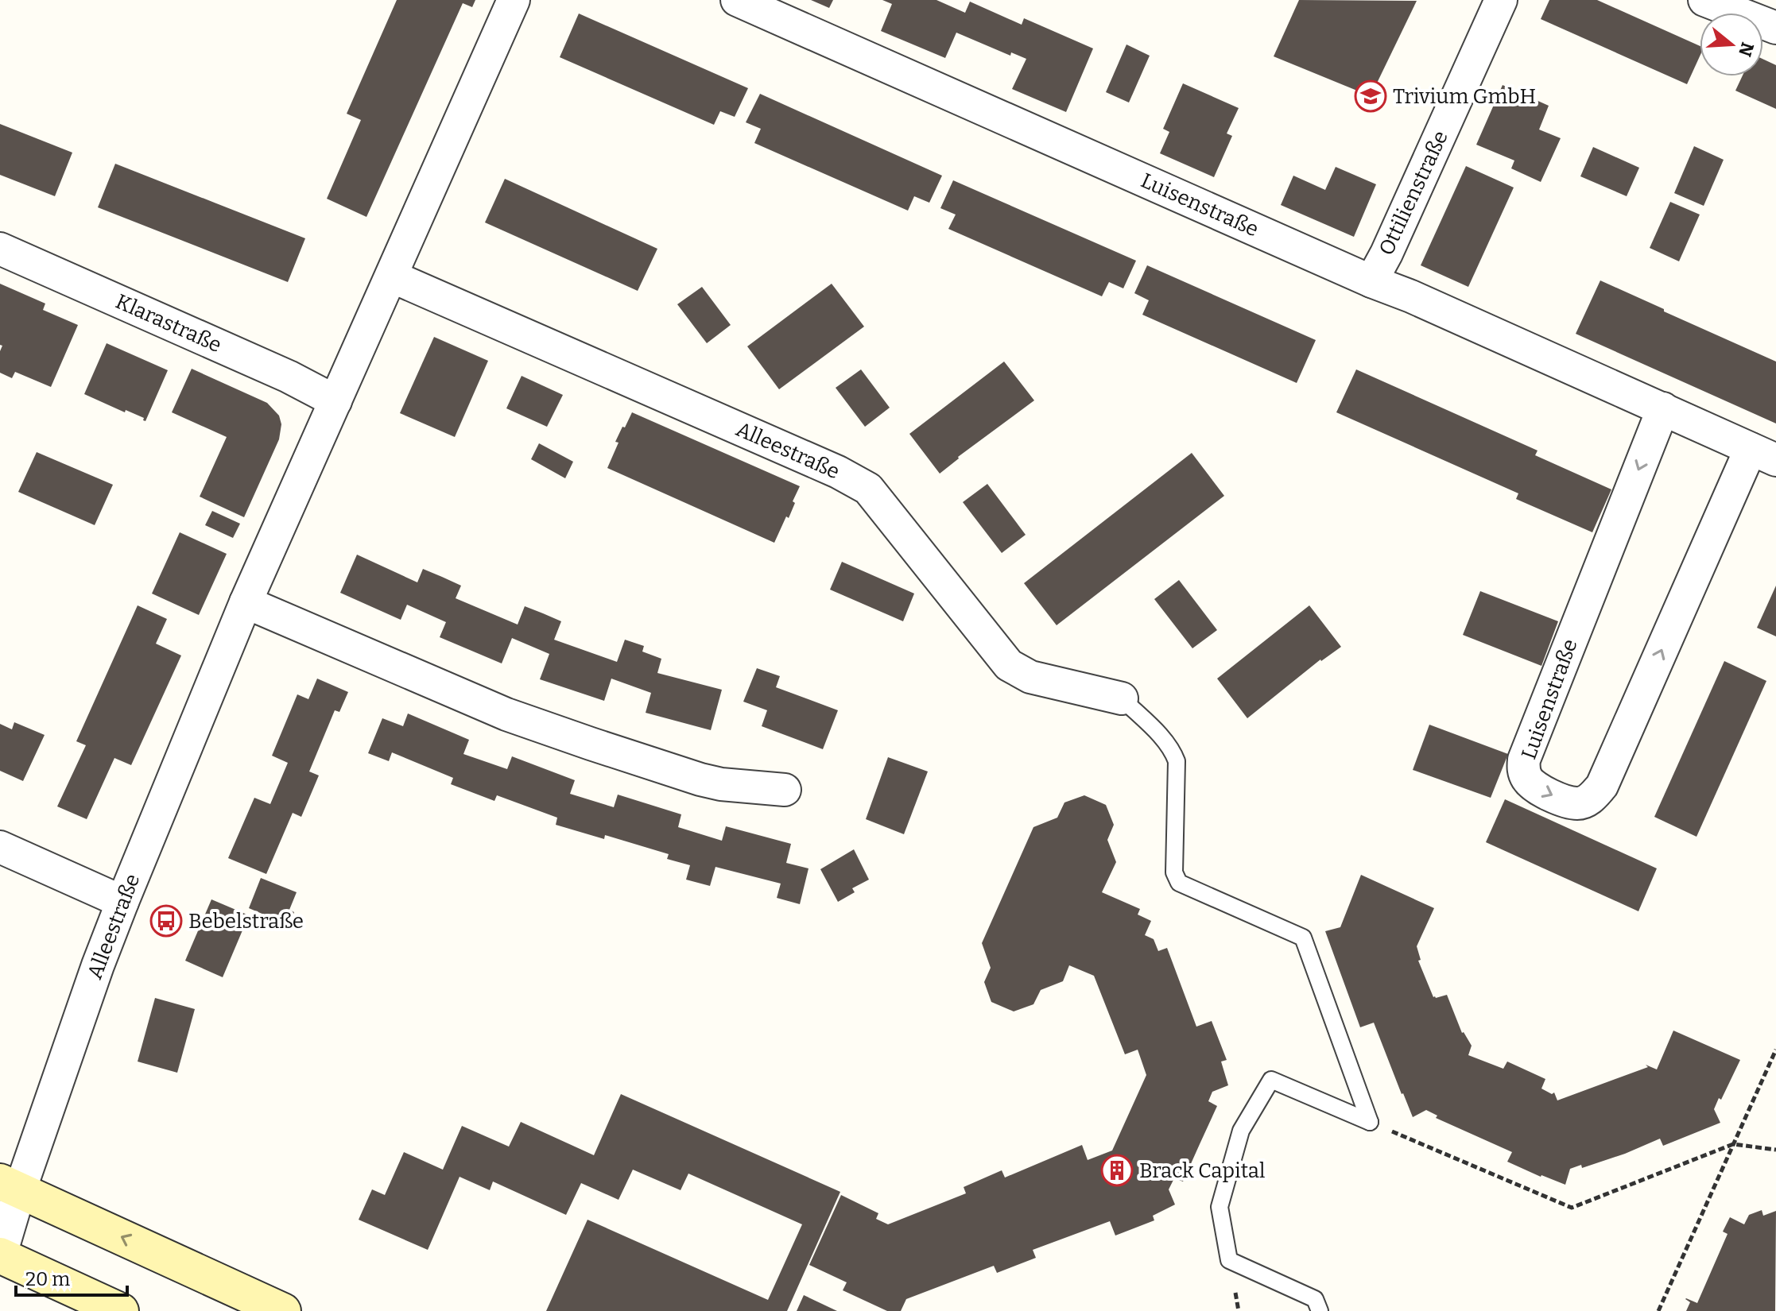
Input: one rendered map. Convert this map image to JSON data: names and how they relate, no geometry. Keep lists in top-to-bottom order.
{
  "streets": {
    "street": [
      "Ottilienstraße",
      "Luisenstraße",
      "Klarastraße",
      "Alleestraße"
    ]
  },
  "crossings": [
    ["Ottilienstraße", "Luisenstraße"],
    ["Klarastraße", "Alleestraße"]
  ],
  "places": {
    "school or university": ["Trivium GmbH"],
    "bus stop": ["Bebelstraße"],
    "building": ["Brack Capital"]
  },
  "scale_bar": "20 m",
  "north": "right"
}
